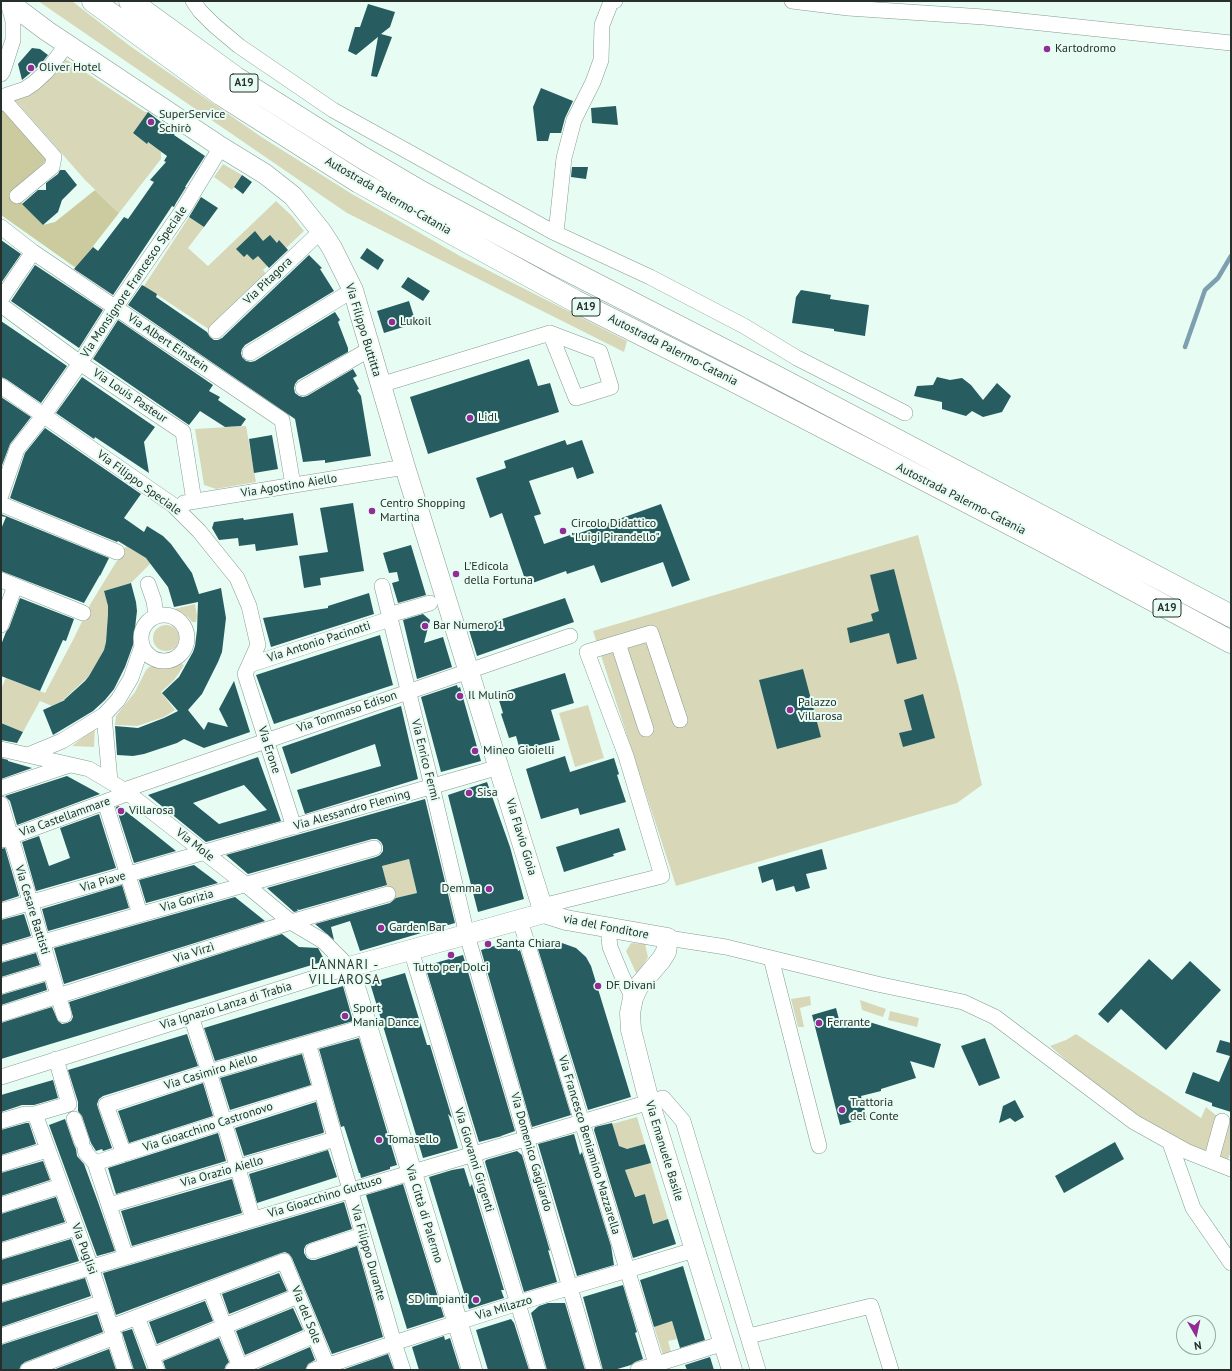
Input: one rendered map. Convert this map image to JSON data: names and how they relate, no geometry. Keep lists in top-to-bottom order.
{
  "streets": {
    "highway": ["A19", "Autostrada Palermo-Catania"],
    "main road": [
      "Via Filippo Buttitta",
      "Via Flavio Gioia",
      "via del Fonditore",
      "Via Ignazio Lanza di Trabia",
      "Via Emanuele Basile",
      "Via Città di Palermo"
    ],
    "street": [
      "Via Pitagora",
      "Via Monsignore Francesco Speciale",
      "Via Albert Einstein",
      "Via Louis Pasteur",
      "Via Filippo Speciale",
      "Via Agostino Aiello",
      "Via Antonio Pacinotti",
      "Via Tommaso Edison",
      "Via Erone",
      "Via Enrico Fermi",
      "Via Alessandro Fleming",
      "Via Castellammare",
      "Via Mole",
      "Via Piave",
      "Via Gorizia",
      "Via Cesare Battisti",
      "Via Virzì",
      "Via Casimiro Aiello",
      "Via Gioacchino Castronovo",
      "Via Francesco Beniamino Mazzarella",
      "Via Domenico Gagliardo",
      "Via Giovanni Girgenti",
      "Via Orazio Aiello",
      "Via Gioacchino Guttuso",
      "Via Puglisi",
      "Via Filippo Durante",
      "Via Milazzo",
      "Via del Sole"
    ]
  },
  "crossings": [
    ["Via Pitagora", "Via Filippo Buttitta"],
    ["Via Monsignore Francesco Speciale", "Via Filippo Buttitta"],
    ["Via Monsignore Francesco Speciale", "Via Albert Einstein"],
    ["Via Monsignore Francesco Speciale", "Via Louis Pasteur"],
    ["Via Monsignore Francesco Speciale", "Via Filippo Speciale"],
    ["Via Filippo Buttitta", "Via Agostino Aiello"],
    ["Via Filippo Buttitta", "Via Tommaso Edison"],
    ["Via Filippo Buttitta", "Via Flavio Gioia"],
    ["Via Albert Einstein", "Via Agostino Aiello"],
    ["Via Louis Pasteur", "Via Agostino Aiello"],
    ["Via Filippo Speciale", "Via Agostino Aiello"],
    ["Via Filippo Speciale", "Via Antonio Pacinotti"],
    ["Via Filippo Speciale", "Via Erone"],
    ["Via Antonio Pacinotti", "Via Erone"],
    ["Via Antonio Pacinotti", "Via Enrico Fermi"],
    ["Via Tommaso Edison", "Via Erone"],
    ["Via Tommaso Edison", "Via Enrico Fermi"],
    ["Via Tommaso Edison", "Via Castellammare"],
    ["Via Tommaso Edison", "Via Flavio Gioia"],
    ["Via Tommaso Edison", "Via Mole"],
    ["Via Erone", "Via Alessandro Fleming"],
    ["Via Enrico Fermi", "Via Alessandro Fleming"],
    ["Via Enrico Fermi", "Via Ignazio Lanza di Trabia"],
    ["Via Enrico Fermi", "Via Domenico Gagliardo"],
    ["Via Alessandro Fleming", "Via Flavio Gioia"],
    ["Via Alessandro Fleming", "Via Mole"],
    ["Via Alessandro Fleming", "Via Piave"],
    ["Via Castellammare", "Via Mole"],
    ["Via Castellammare", "Via Cesare Battisti"],
    ["Via Flavio Gioia", "via del Fonditore"],
    ["Via Flavio Gioia", "Via Ignazio Lanza di Trabia"],
    ["Via Mole", "Via Piave"],
    ["Via Mole", "Via Gorizia"],
    ["Via Mole", "Via Virzì"],
    ["Via Mole", "Via Ignazio Lanza di Trabia"],
    ["Via Mole", "Via Città di Palermo"],
    ["Via Piave", "Via Cesare Battisti"],
    ["Via Gorizia", "Via Cesare Battisti"],
    ["Via Cesare Battisti", "Via Virzì"],
    ["via del Fonditore", "Via Ignazio Lanza di Trabia"],
    ["via del Fonditore", "Via Emanuele Basile"],
    ["Via Ignazio Lanza di Trabia", "Via Francesco Beniamino Mazzarella"],
    ["Via Ignazio Lanza di Trabia", "Via Domenico Gagliardo"],
    ["Via Ignazio Lanza di Trabia", "Via Giovanni Girgenti"],
    ["Via Ignazio Lanza di Trabia", "Via Città di Palermo"],
    ["Via Casimiro Aiello", "Via Gioacchino Castronovo"],
    ["Via Casimiro Aiello", "Via Città di Palermo"],
    ["Via Casimiro Aiello", "Via Filippo Durante"],
    ["Via Gioacchino Castronovo", "Via Filippo Durante"],
    ["Via Francesco Beniamino Mazzarella", "Via Gioacchino Guttuso"],
    ["Via Francesco Beniamino Mazzarella", "Via Milazzo"],
    ["Via Emanuele Basile", "Via Gioacchino Guttuso"],
    ["Via Emanuele Basile", "Via Milazzo"],
    ["Via Domenico Gagliardo", "Via Gioacchino Guttuso"],
    ["Via Domenico Gagliardo", "Via Milazzo"],
    ["Via Giovanni Girgenti", "Via Gioacchino Guttuso"],
    ["Via Giovanni Girgenti", "Via Milazzo"],
    ["Via Orazio Aiello", "Via Filippo Durante"],
    ["Via Gioacchino Guttuso", "Via Città di Palermo"],
    ["Via Gioacchino Guttuso", "Via Puglisi"],
    ["Via Gioacchino Guttuso", "Via Filippo Durante"],
    ["Via Città di Palermo", "Via Milazzo"],
    ["Via Filippo Durante", "Via Milazzo"],
    ["Via Milazzo", "Via del Sole"]
  ],
  "districts": ["LANNARI - VILLAROSA"],
  "places": [
    "Kartodromo",
    "Oliver Hotel",
    "SuperService Schirò",
    "Lukoil",
    "Lidl",
    "Centro Shopping Martina",
    "Circolo Didattico \"Luigi Pirandello\"",
    "L'Edicola della Fortuna",
    "Bar Numero 1",
    "Il Mulino",
    "Palazzo Villarosa",
    "Mineo Gioielli",
    "Sisa",
    "Villarosa",
    "Demma",
    "Garden Bar",
    "Santa Chiara",
    "Tutto per Dolci",
    "DF Divani",
    "Sport Mania Dance",
    "Ferrante",
    "Trattoria del Conte",
    "Tomasello",
    "SD impianti"
  ],
  "north": "bottom"
}
